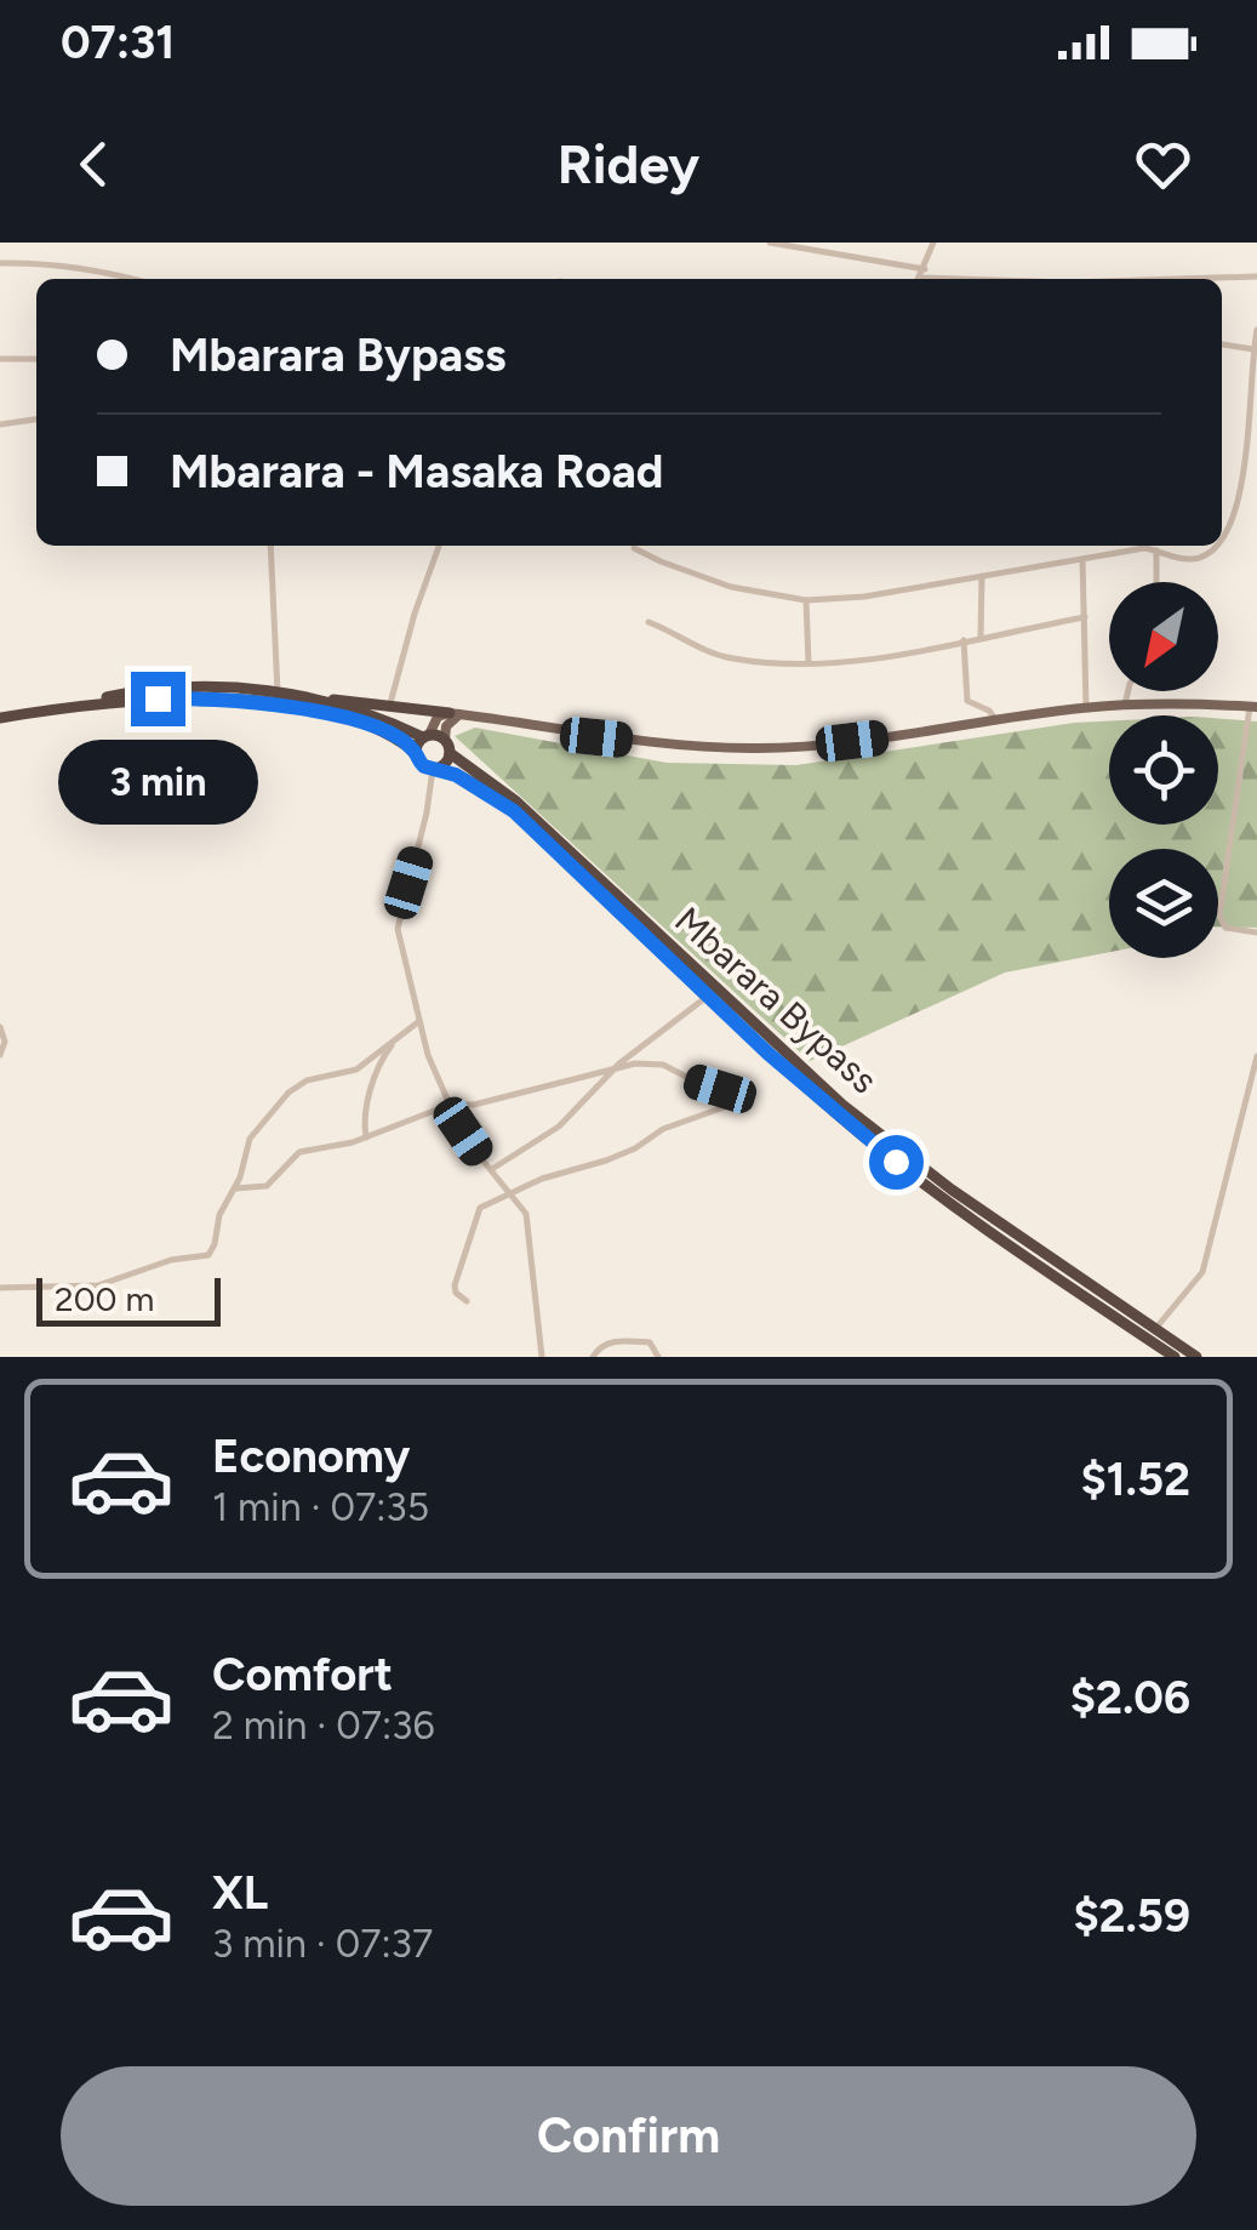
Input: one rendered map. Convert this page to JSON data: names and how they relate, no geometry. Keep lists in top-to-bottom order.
{
  "streets": {
    "highway": ["Mbarara Bypass"]
  },
  "scale_bar": "200 m",
  "north": "bottom left",
  "page": {
    "status": "07:31",
    "header": "Ridey",
    "banner": ["Mbarara Bypass", "Mbarara - Masaka Road"],
    "bubble": "3 min",
    "scale": "200 m",
    "list": [
      {
        "name": "Economy",
        "note": "1 min · 07:35",
        "value": "$1.52"
      },
      {
        "name": "Comfort",
        "note": "2 min · 07:36",
        "value": "$2.06"
      },
      {
        "name": "XL",
        "note": "3 min · 07:37",
        "value": "$2.59"
      }
    ],
    "buttons": "Confirm"
  }
}
